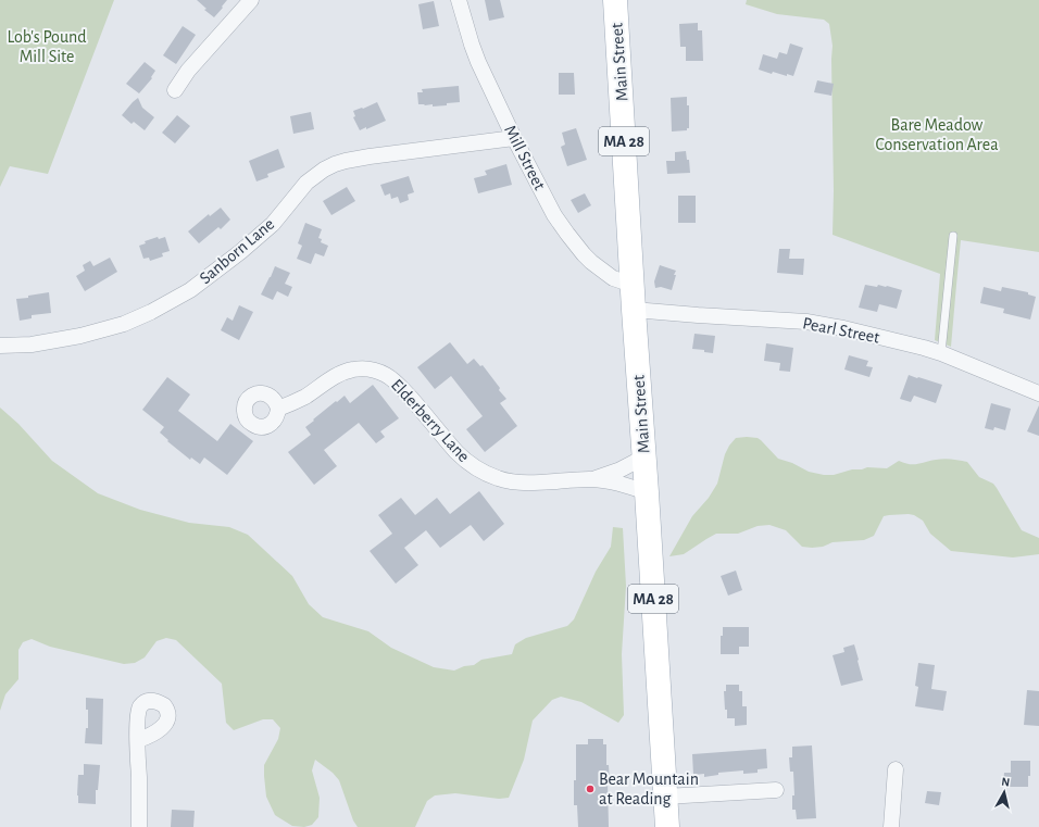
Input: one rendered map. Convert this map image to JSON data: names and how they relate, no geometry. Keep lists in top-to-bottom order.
{
  "streets": {
    "main road": ["Main Street", "MA 28"],
    "street": [
      "Mill Street",
      "Sanborn Lane",
      "Pearl Street",
      "Elderberry Lane"
    ]
  },
  "crossings": [
    ["Main Street", "Mill Street"],
    ["Main Street", "Pearl Street"],
    ["Main Street", "Elderberry Lane"],
    ["Mill Street", "Sanborn Lane"]
  ],
  "parks": ["Lob's Pound Mill Site", "Bare Meadow Conservation Area"],
  "places": ["Bear Mountain at Reading"],
  "north": "top"
}
